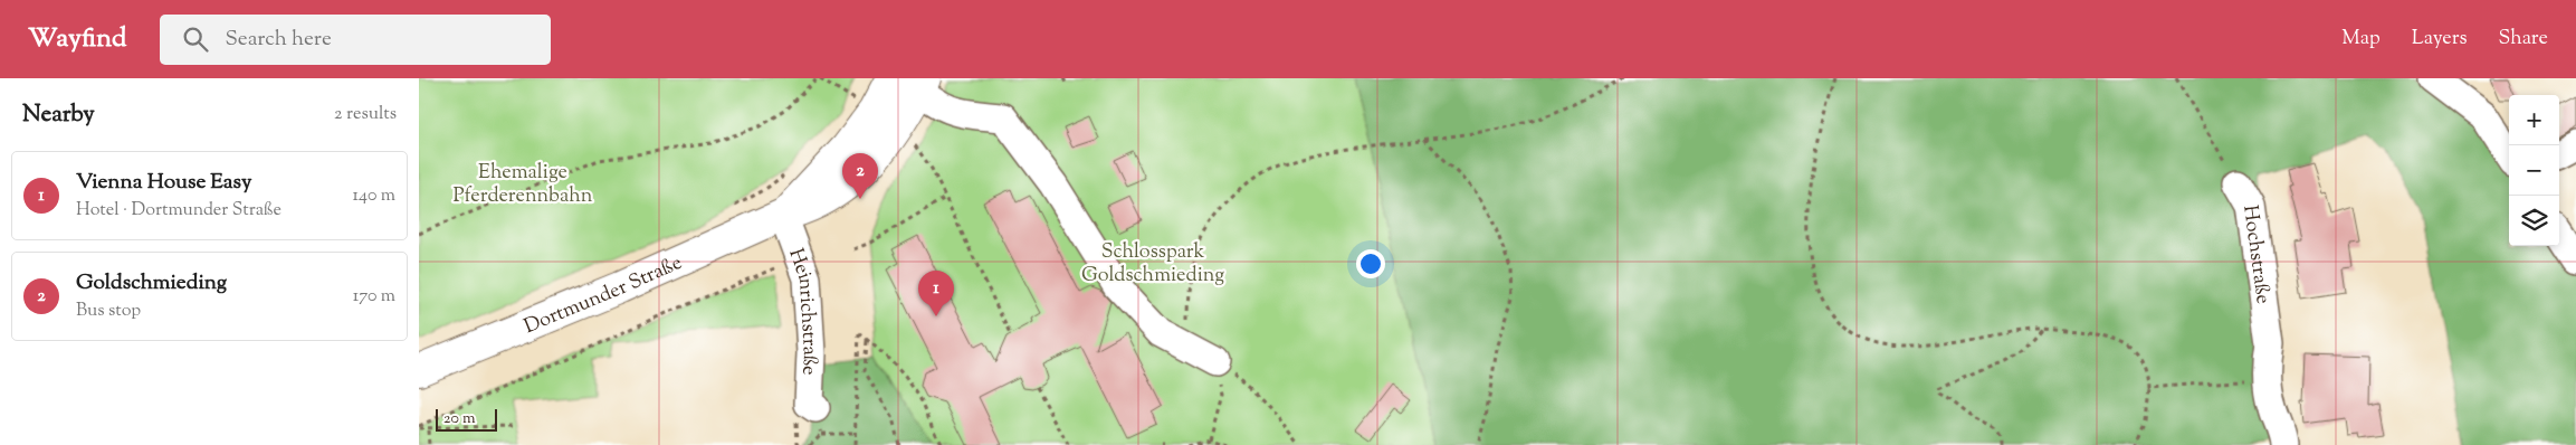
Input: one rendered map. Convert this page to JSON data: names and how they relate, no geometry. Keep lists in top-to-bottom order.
{
  "streets": {
    "main road": ["Dortmunder Straße"],
    "street": ["Hochstraße", "Heinrichstraße"]
  },
  "crossings": [
    ["Dortmunder Straße", "Heinrichstraße"]
  ],
  "parks": ["Ehemalige Pferderennbahn", "Schlosspark Goldschmieding"],
  "scale_bar": "20 m",
  "page": {
    "header": "Wayfind",
    "search": "Search here",
    "nav": ["Map", "Layers", "Share"],
    "heading": ["Nearby", "2 results"],
    "map_buttons": ["+", "−"],
    "list": [
      {
        "mark": "1",
        "name": "Vienna House Easy",
        "note": "Hotel · Dortmunder Straße",
        "value": "140 m"
      },
      {
        "mark": "2",
        "name": "Goldschmieding",
        "note": "Bus stop",
        "value": "170 m"
      }
    ],
    "pins": ["2", "1"],
    "scale": "20 m"
  }
}
